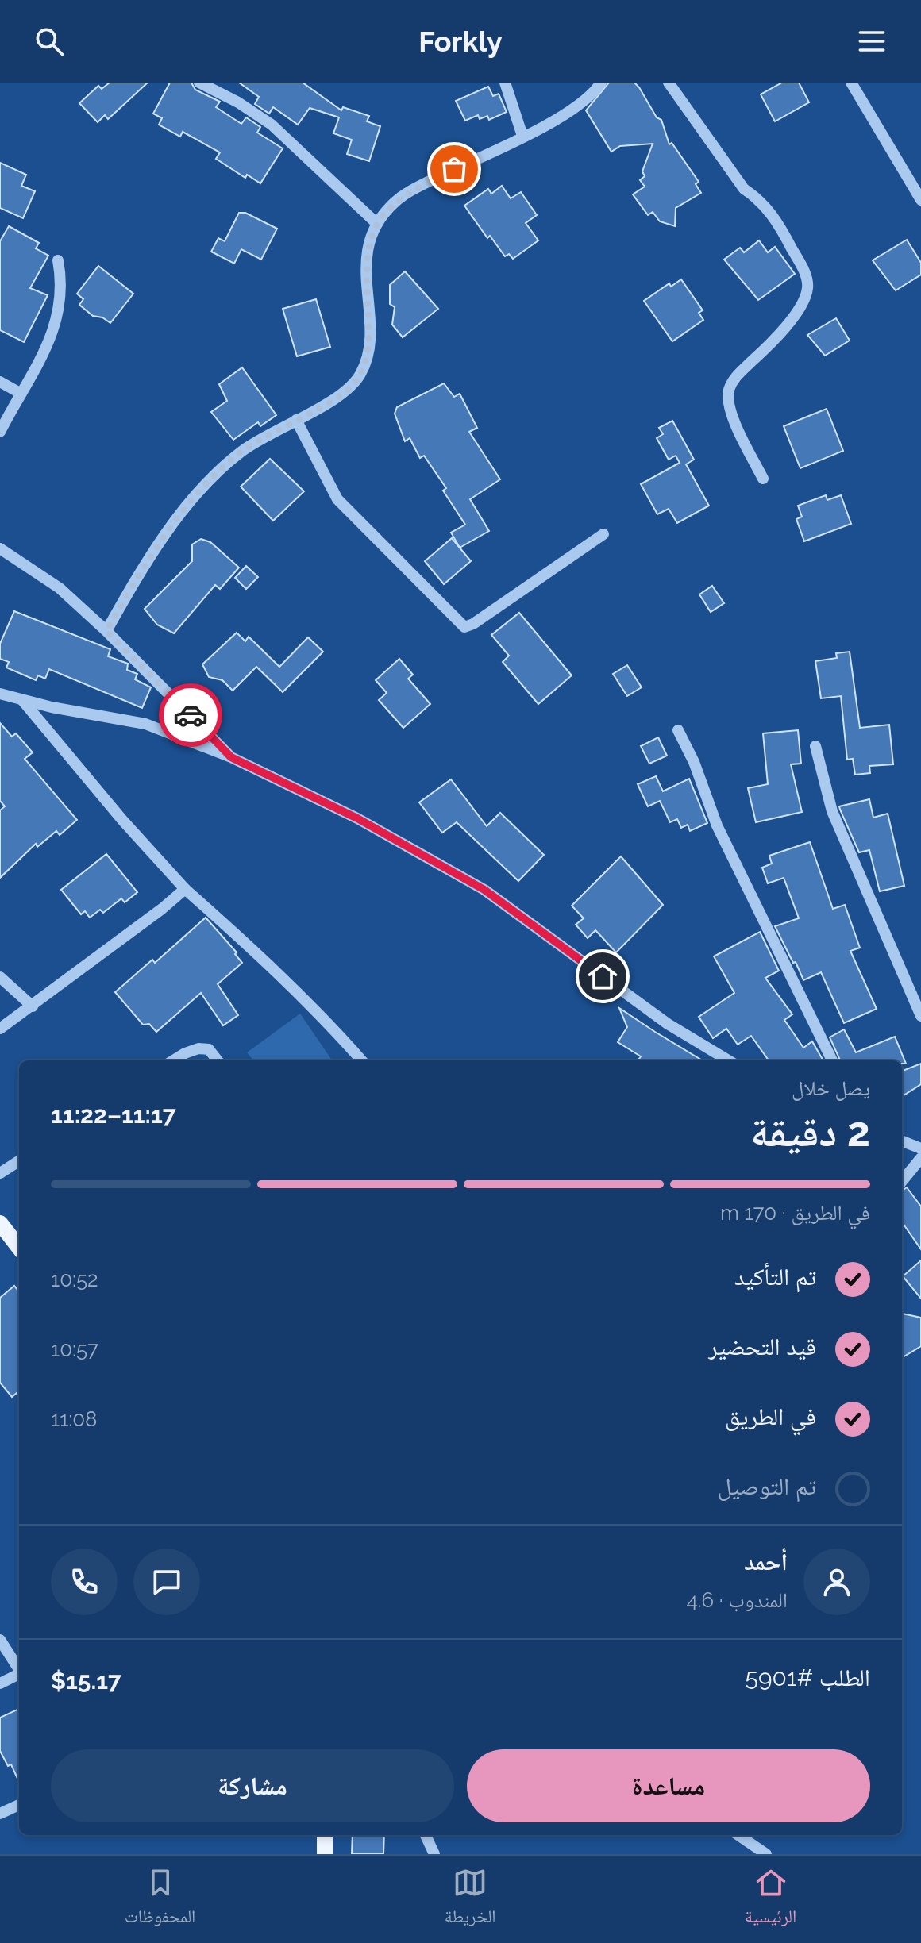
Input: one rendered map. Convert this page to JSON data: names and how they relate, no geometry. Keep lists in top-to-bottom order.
{
  "page": {
    "header": "Forkly",
    "heading": ["2 دقيقة", "يصل خلال", "11:17–11:22"],
    "panel": [
      "أحمد",
      "المندوب · 4.6",
      "الطلب #5901",
      "$15.17"
    ],
    "bar": "في الطريق · 170 m",
    "list": [
      ["تم التأكيد", "10:52"],
      ["قيد التحضير", "10:57"],
      ["في الطريق", "11:08"],
      "تم التوصيل"
    ],
    "buttons": ["مساعدة", "مشاركة"],
    "tabs": ["الرئيسية", "الخريطة", "المحفوظات"]
  }
}
